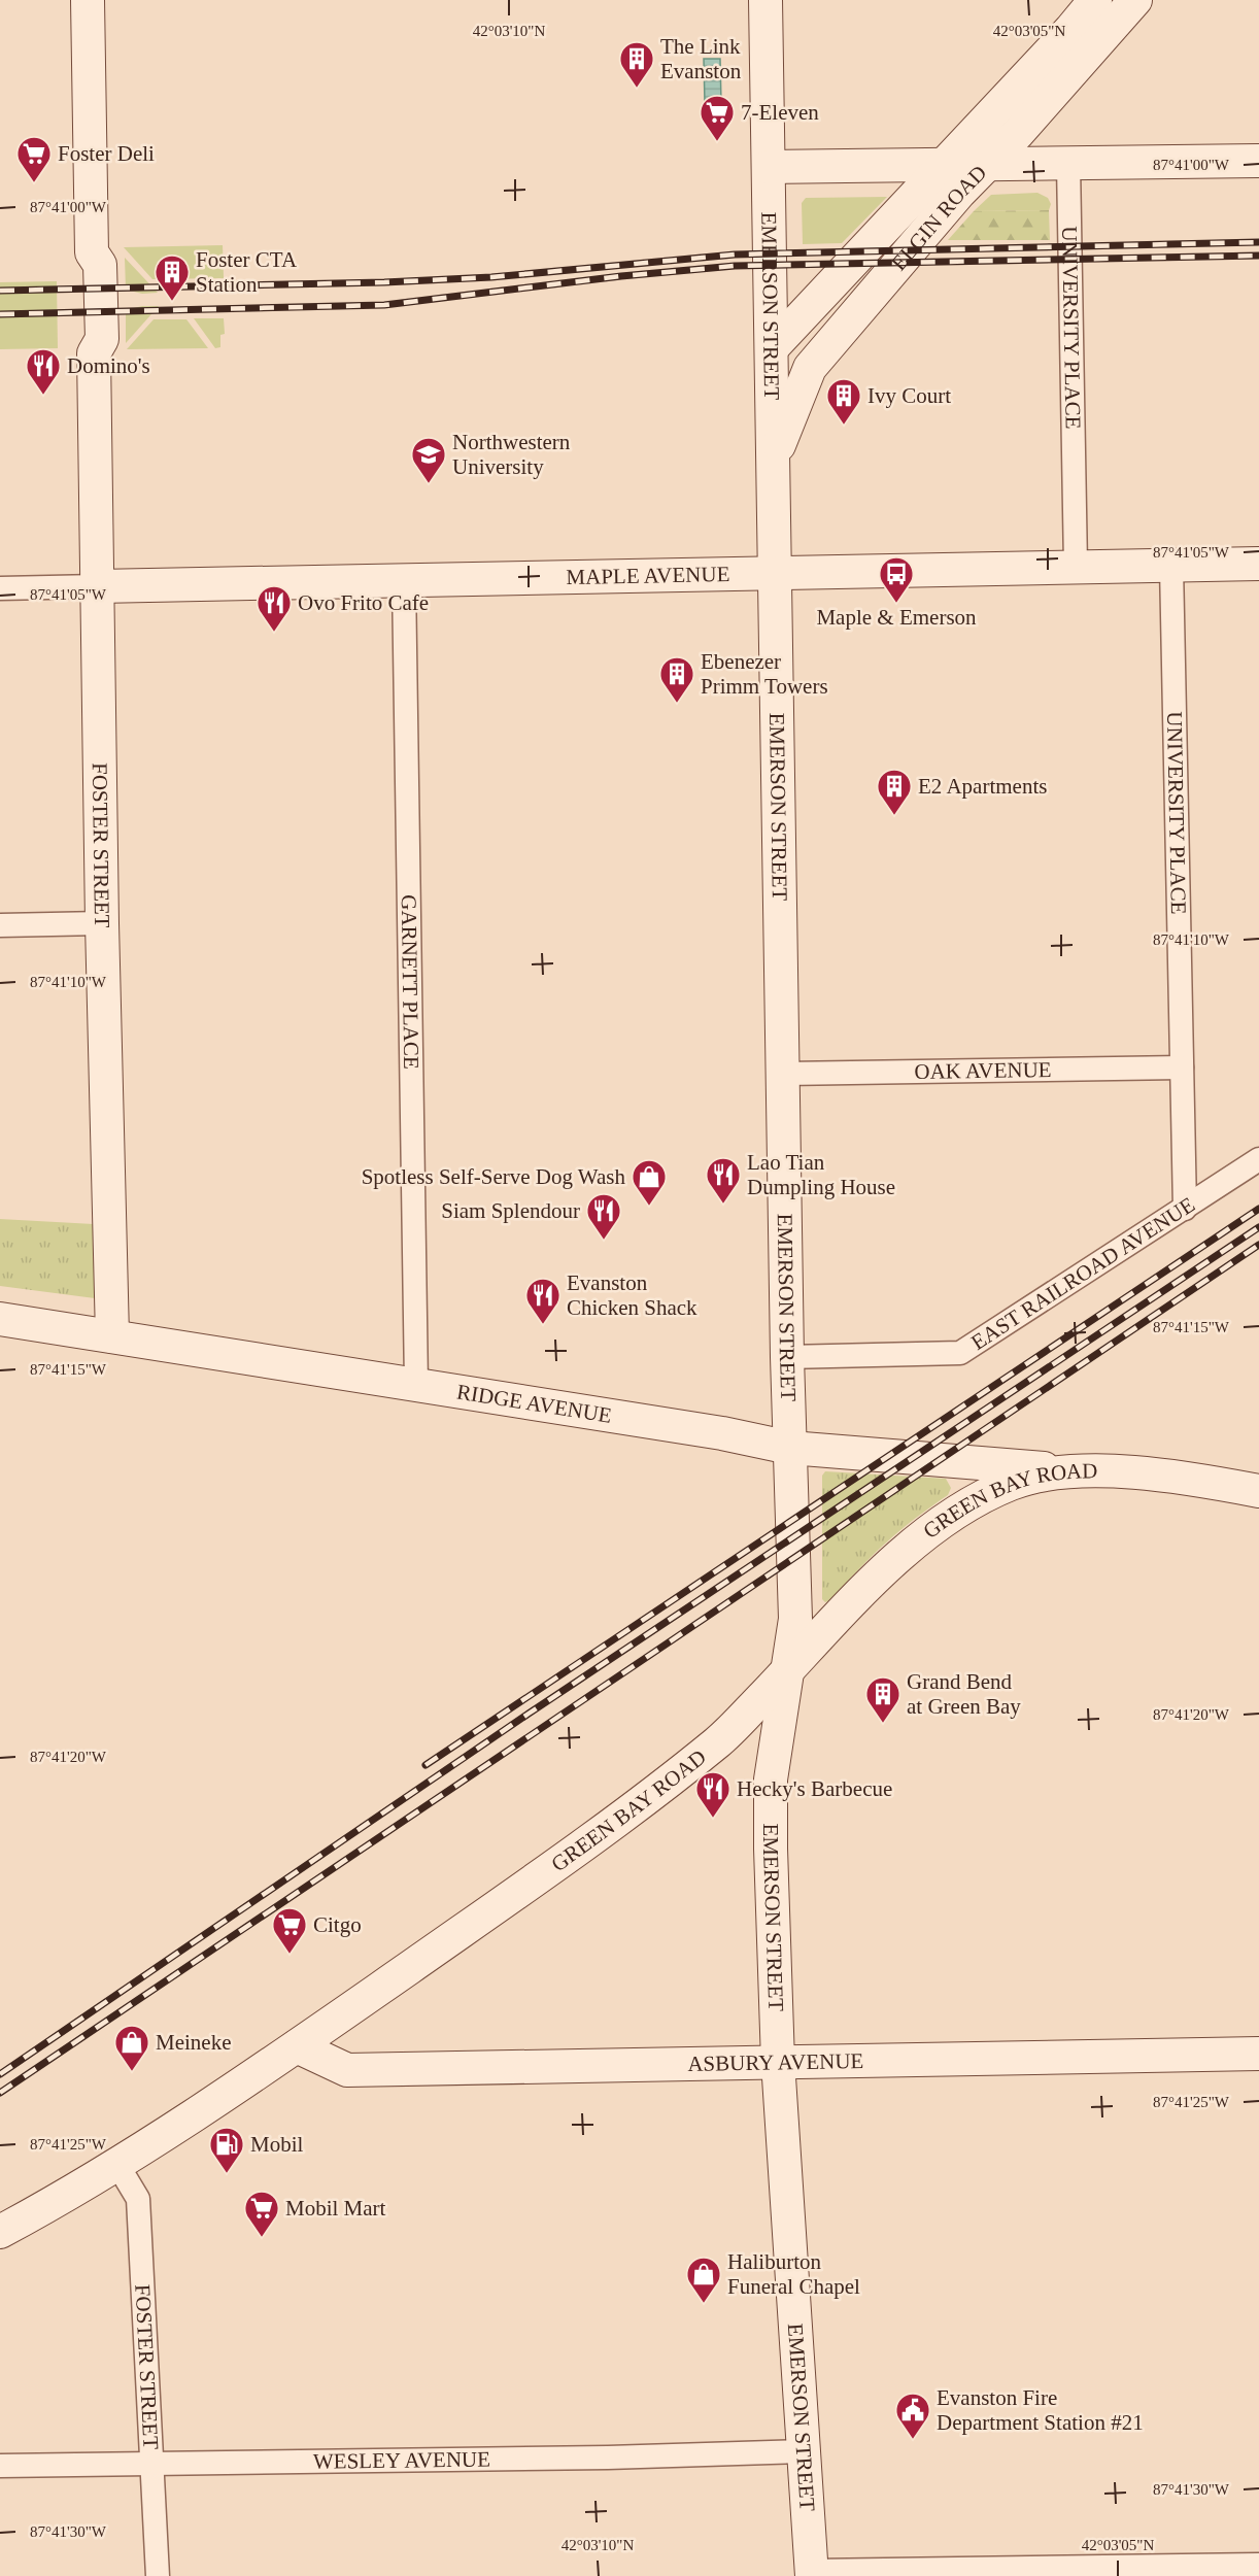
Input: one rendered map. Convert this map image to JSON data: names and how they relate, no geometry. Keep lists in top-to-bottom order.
{
  "streets": {
    "street": [
      "ELGIN ROAD",
      "EMERSON STREET",
      "UNIVERSITY PLACE",
      "MAPLE AVENUE",
      "FOSTER STREET",
      "GARNETT PLACE",
      "OAK AVENUE",
      "EAST RAILROAD AVENUE",
      "RIDGE AVENUE",
      "GREEN BAY ROAD",
      "ASBURY AVENUE",
      "WESLEY AVENUE"
    ]
  },
  "crossings": [
    ["ELGIN ROAD", "EMERSON STREET"],
    ["EMERSON STREET", "MAPLE AVENUE"],
    ["EMERSON STREET", "OAK AVENUE"],
    ["EMERSON STREET", "EAST RAILROAD AVENUE"],
    ["EMERSON STREET", "RIDGE AVENUE"],
    ["EMERSON STREET", "GREEN BAY ROAD"],
    ["EMERSON STREET", "ASBURY AVENUE"],
    ["EMERSON STREET", "WESLEY AVENUE"],
    ["UNIVERSITY PLACE", "MAPLE AVENUE"],
    ["UNIVERSITY PLACE", "OAK AVENUE"],
    ["UNIVERSITY PLACE", "EAST RAILROAD AVENUE"],
    ["MAPLE AVENUE", "FOSTER STREET"],
    ["MAPLE AVENUE", "GARNETT PLACE"],
    ["FOSTER STREET", "RIDGE AVENUE"],
    ["FOSTER STREET", "GREEN BAY ROAD"],
    ["FOSTER STREET", "WESLEY AVENUE"],
    ["GARNETT PLACE", "RIDGE AVENUE"],
    ["RIDGE AVENUE", "GREEN BAY ROAD"],
    ["GREEN BAY ROAD", "ASBURY AVENUE"]
  ],
  "places": {
    "building": [
      "The Link Evanston",
      "Foster CTA Station",
      "Ivy Court",
      "Ebenezer Primm Towers",
      "E2 Apartments",
      "Grand Bend at Green Bay"
    ],
    "supermarket": [
      "7-Eleven",
      "Foster Deli",
      "Citgo",
      "Mobil Mart"
    ],
    "restaurant": [
      "Domino's",
      "Ovo Frito Cafe",
      "Lao Tian Dumpling House",
      "Siam Splendour",
      "Evanston Chicken Shack",
      "Hecky's Barbecue"
    ],
    "school or university": ["Northwestern University"],
    "bus stop": ["Maple & Emerson"],
    "shop": ["Spotless Self-Serve Dog Wash", "Meineke", "Haliburton Funeral Chapel"],
    "fuel station": ["Mobil"],
    "public building": ["Evanston Fire Department Station #21"]
  },
  "coordinates": [
    "42°03'10\"N",
    "42°03'05\"N",
    "87°41'00\"W",
    "87°41'05\"W",
    "87°41'10\"W",
    "87°41'15\"W",
    "87°41'20\"W",
    "87°41'25\"W",
    "87°41'30\"W"
  ]
}
